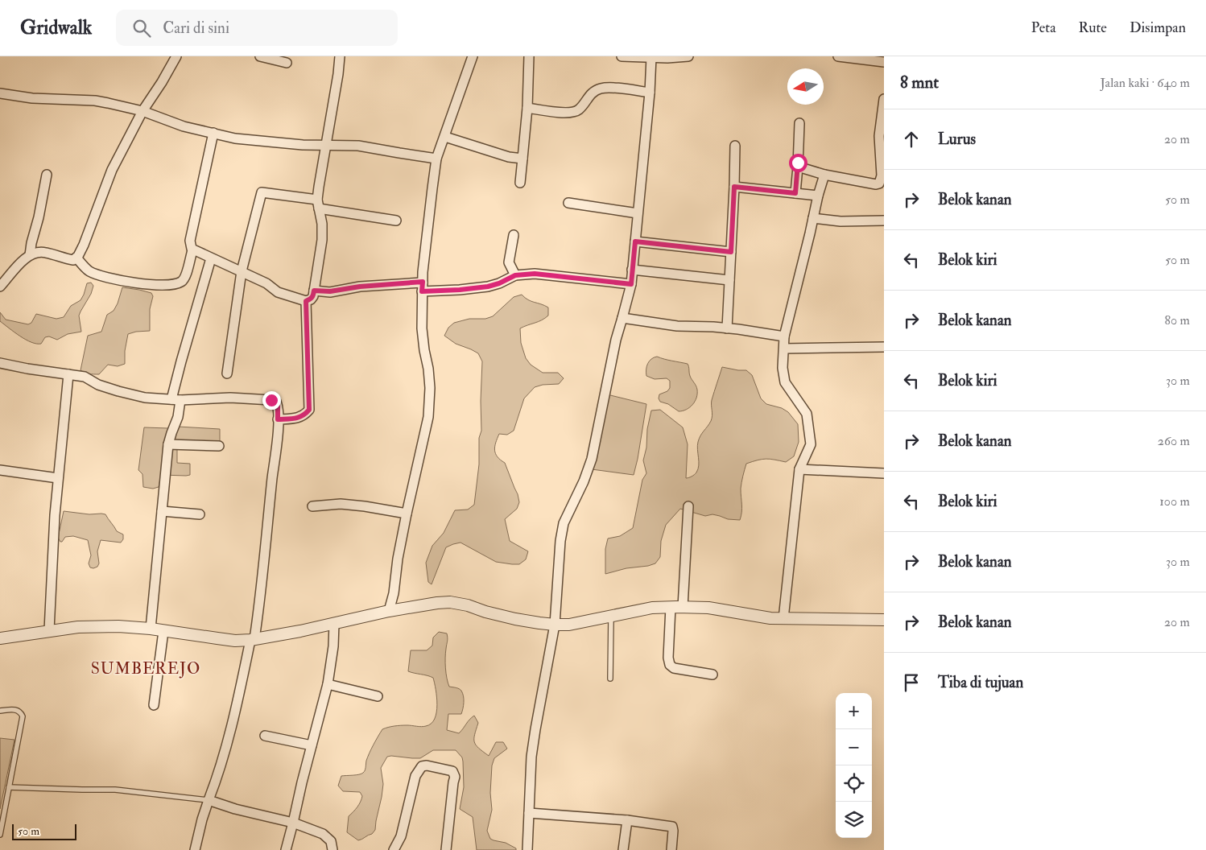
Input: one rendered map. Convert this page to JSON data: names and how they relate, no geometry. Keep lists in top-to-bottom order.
{
  "districts": ["SUMBEREJO"],
  "scale_bar": "50 m",
  "north": "left",
  "page": {
    "header": "Gridwalk",
    "search": "Cari di sini",
    "nav": ["Peta", "Rute", "Disimpan"],
    "heading": ["8 mnt", "Jalan kaki · 640 m"],
    "list": [
      ["Lurus", "20 m"],
      ["Belok kanan", "50 m"],
      ["Belok kiri", "50 m"],
      ["Belok kanan", "80 m"],
      ["Belok kiri", "30 m"],
      ["Belok kanan", "260 m"],
      ["Belok kiri", "100 m"],
      ["Belok kanan", "30 m"],
      ["Belok kanan", "20 m"],
      "Tiba di tujuan"
    ],
    "map_buttons": ["+", "−"],
    "scale": "50 m"
  }
}
